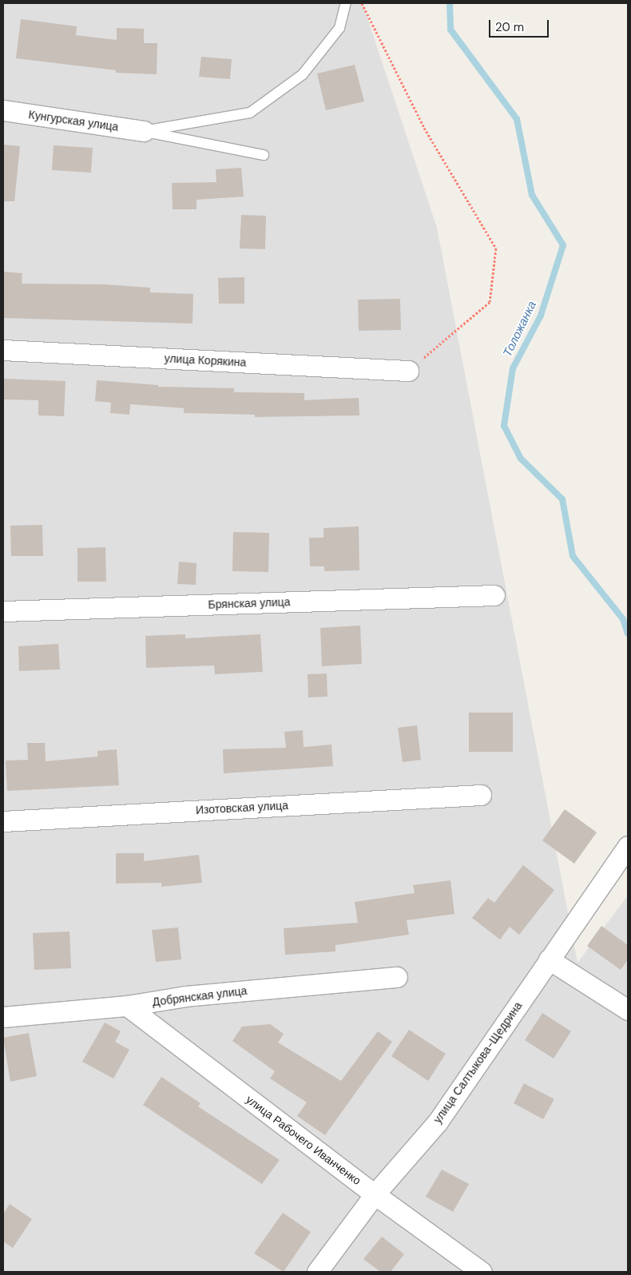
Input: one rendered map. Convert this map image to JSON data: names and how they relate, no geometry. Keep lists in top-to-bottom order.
{
  "streets": {
    "street": [
      "Кунгурская улица",
      "улица Корякина",
      "Брянская улица",
      "Изотовская улица",
      "Добрянская улица",
      "улица Салтыкова-Щедрина",
      "улица Рабочего Иванченко"
    ]
  },
  "crossings": [
    ["Добрянская улица", "улица Рабочего Иванченко"],
    ["улица Салтыкова-Щедрина", "улица Рабочего Иванченко"]
  ],
  "water": ["Толожанка"],
  "scale_bar": "20 m"
}
